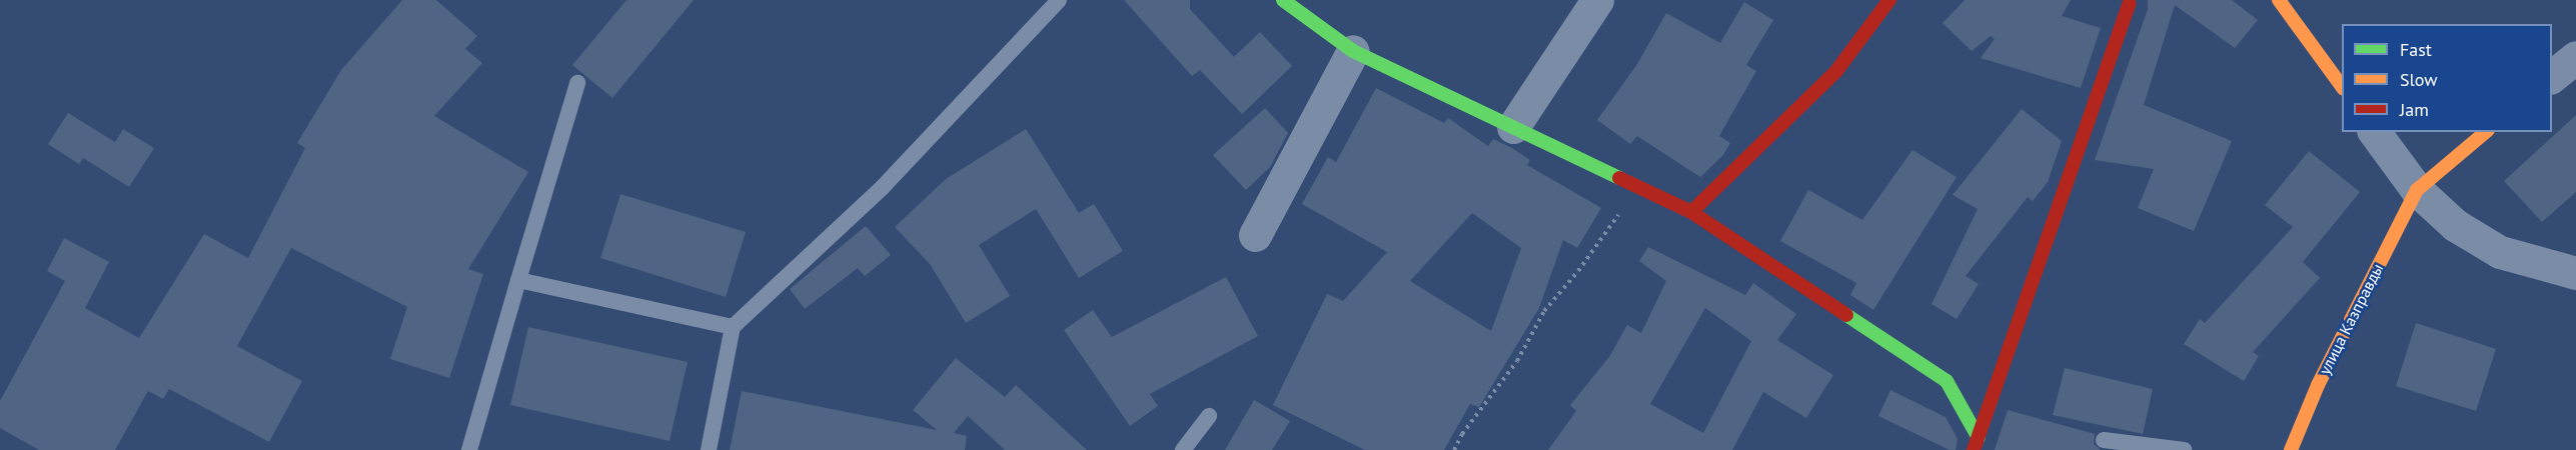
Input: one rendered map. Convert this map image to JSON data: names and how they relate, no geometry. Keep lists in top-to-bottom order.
{
  "streets": {
    "street": ["улица Казправды"]
  },
  "legend": ["Fast", "Slow", "Jam"]
}
